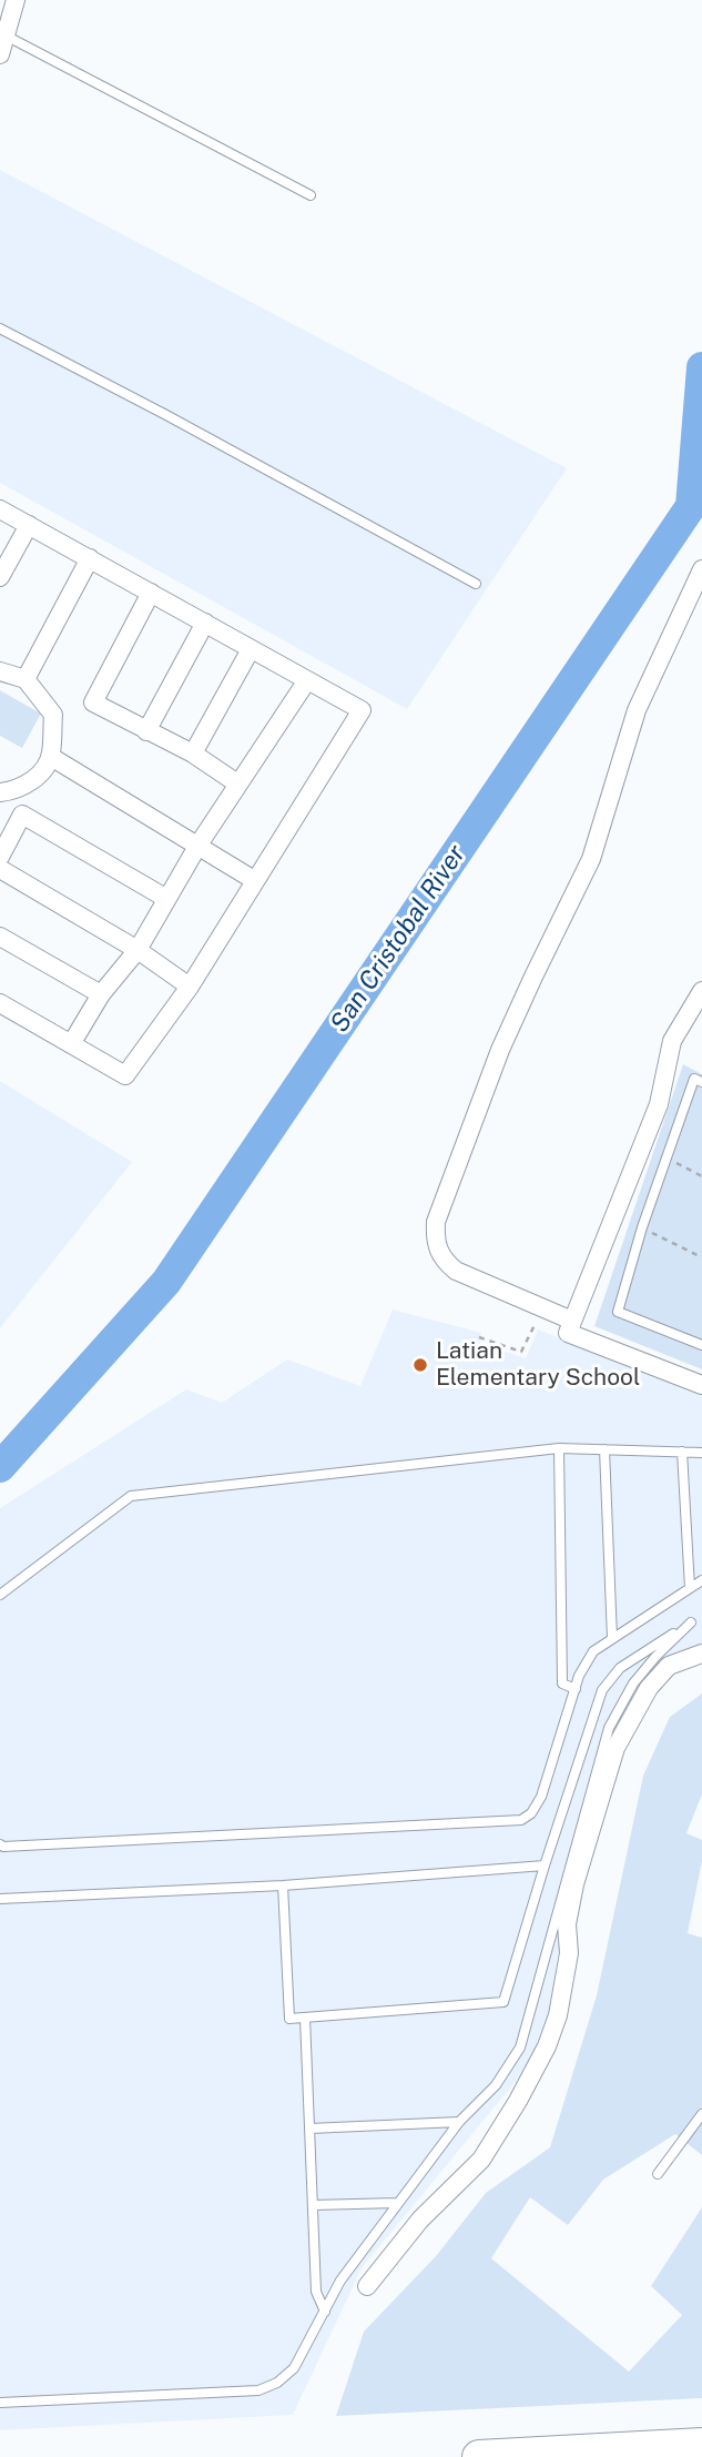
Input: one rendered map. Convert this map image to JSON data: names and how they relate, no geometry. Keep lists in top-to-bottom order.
{
  "water": ["San Cristobal River"],
  "places": ["Latian Elementary School"]
}
